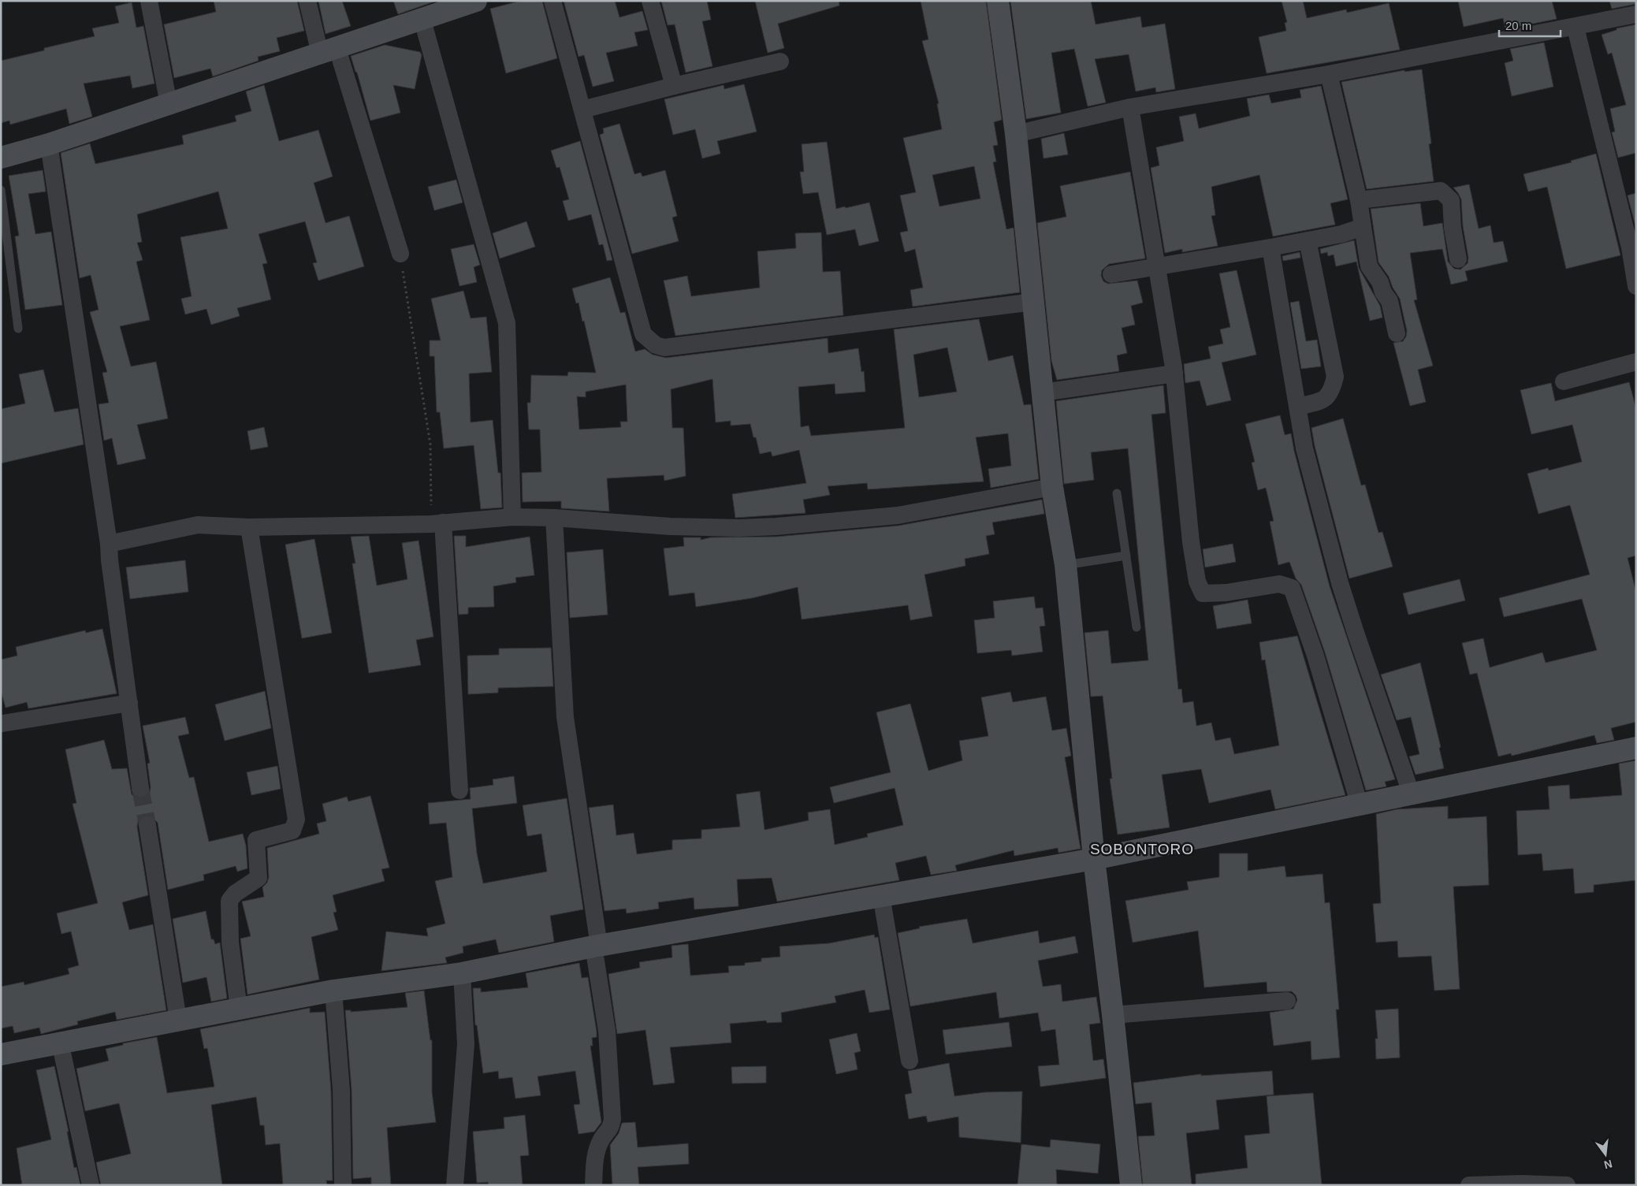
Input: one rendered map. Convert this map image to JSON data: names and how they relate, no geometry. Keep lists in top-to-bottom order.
{
  "districts": ["SOBONTORO"],
  "scale_bar": "20 m",
  "north": "bottom"
}
